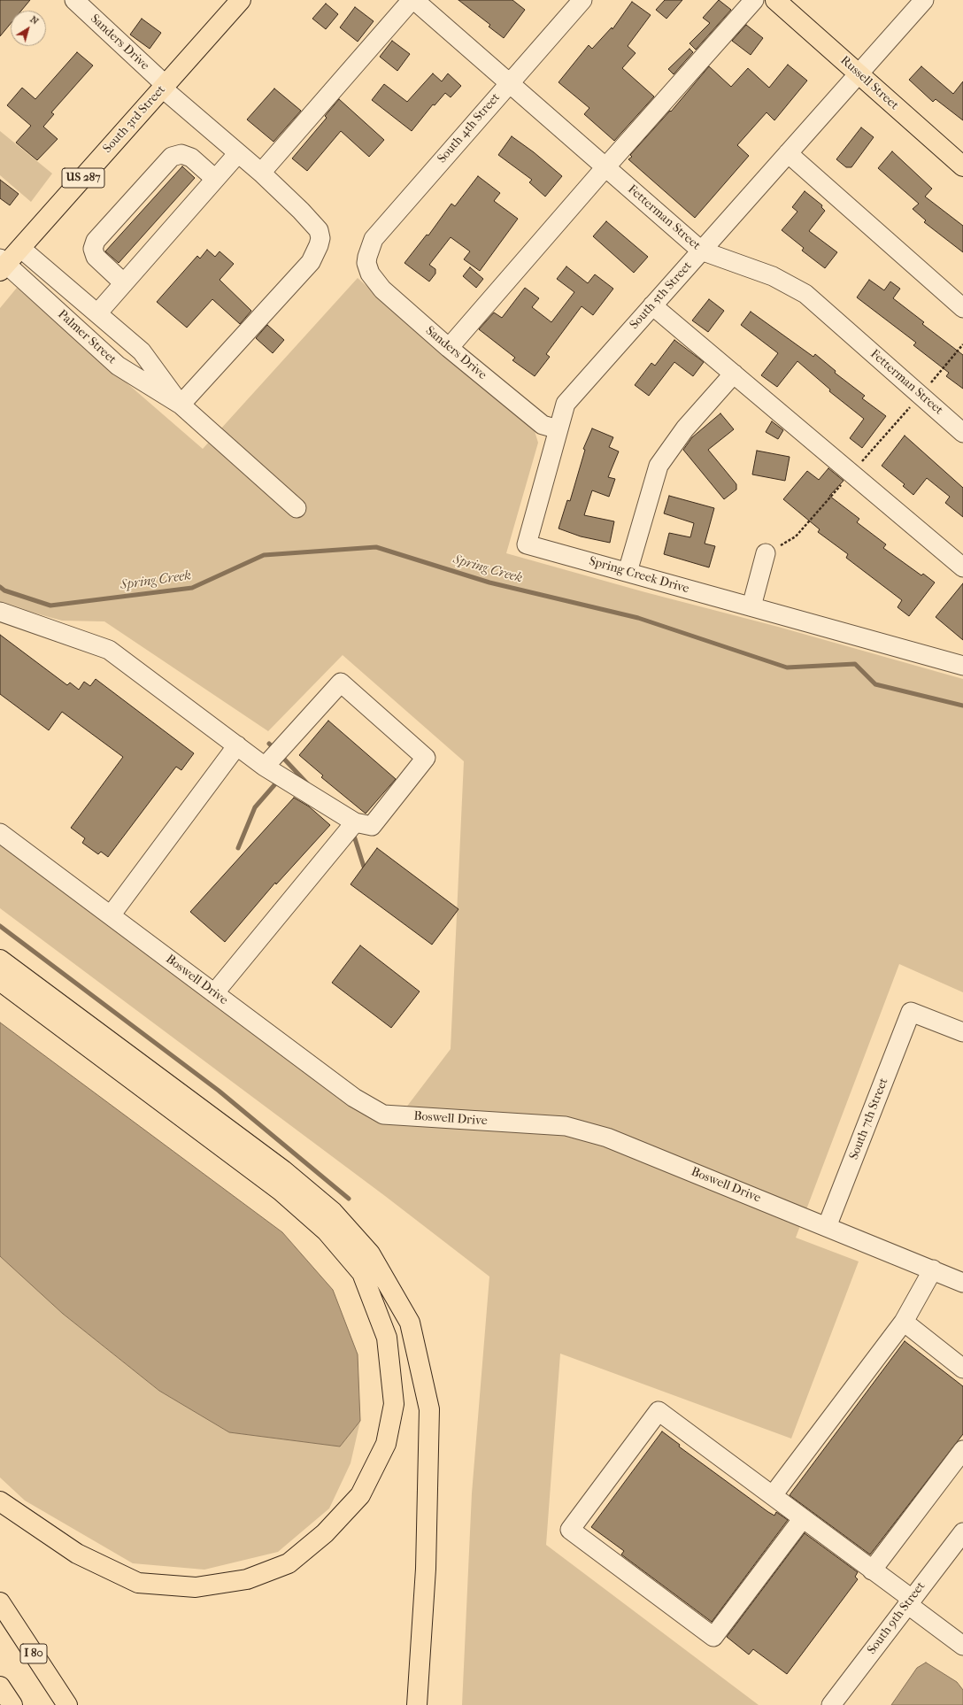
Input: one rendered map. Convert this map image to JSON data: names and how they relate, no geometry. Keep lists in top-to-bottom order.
{
  "streets": {
    "main road": [
      "Russell Street",
      "South 3rd Street",
      "US 287",
      "I 80"
    ],
    "street": [
      "Sanders Drive",
      "South 4th Street",
      "Fetterman Street",
      "South 5th Street",
      "Palmer Street",
      "Spring Creek Drive",
      "Boswell Drive",
      "South 7th Street",
      "South 9th Street"
    ]
  },
  "crossings": [
    ["Sanders Drive", "South 3rd Street"],
    ["Sanders Drive", "South 4th Street"],
    ["Sanders Drive", "South 5th Street"],
    ["Sanders Drive", "Palmer Street"],
    ["Russell Street", "South 5th Street"],
    ["South 3rd Street", "Palmer Street"],
    ["South 4th Street", "Fetterman Street"],
    ["Fetterman Street", "South 5th Street"],
    ["South 5th Street", "Spring Creek Drive"],
    ["Boswell Drive", "South 7th Street"]
  ],
  "water": ["Spring Creek"],
  "north": "top right"
}
